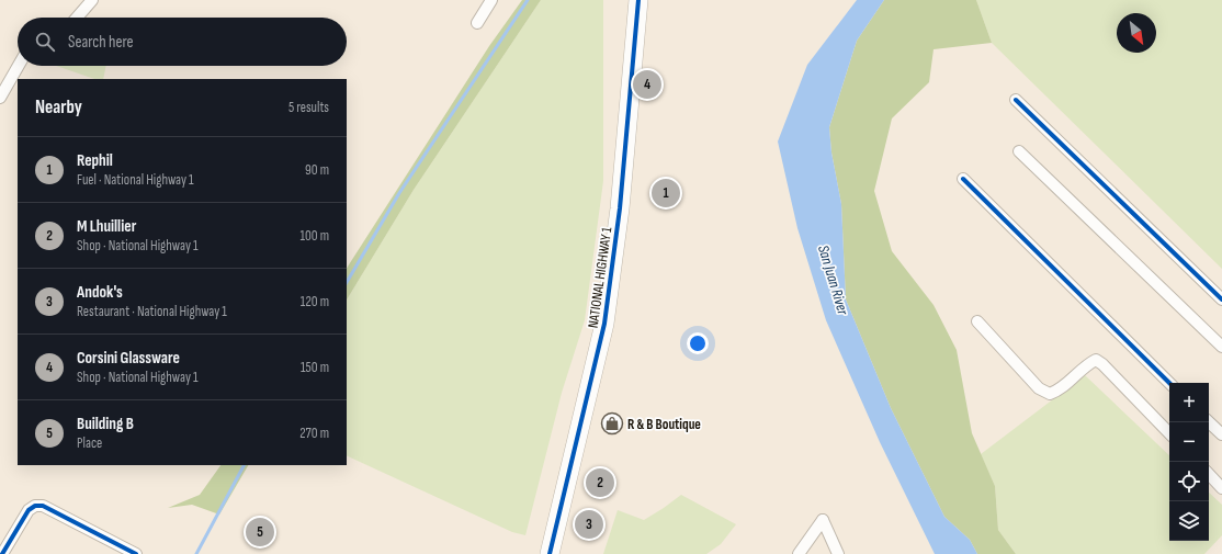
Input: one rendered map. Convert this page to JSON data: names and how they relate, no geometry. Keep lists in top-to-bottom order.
{
  "streets": {
    "highway": ["NATIONAL HIGHWAY 1"]
  },
  "water": ["San Juan River"],
  "places": {
    "shop": ["R & B Boutique"]
  },
  "north": "bottom right",
  "page": {
    "search": "Search here",
    "pins": [
      "4",
      "1",
      "2",
      "3",
      "5"
    ],
    "heading": ["Nearby", "5 results"],
    "list": [
      {
        "mark": "1",
        "name": "Rephil",
        "note": "Fuel · National Highway 1",
        "value": "90 m"
      },
      {
        "mark": "2",
        "name": "M Lhuillier",
        "note": "Shop · National Highway 1",
        "value": "100 m"
      },
      {
        "mark": "3",
        "name": "Andok's",
        "note": "Restaurant · National Highway 1",
        "value": "120 m"
      },
      {
        "mark": "4",
        "name": "Corsini Glassware",
        "note": "Shop · National Highway 1",
        "value": "150 m"
      },
      {
        "mark": "5",
        "name": "Building B",
        "note": "Place",
        "value": "270 m"
      }
    ],
    "map_buttons": ["+", "−"]
  }
}
